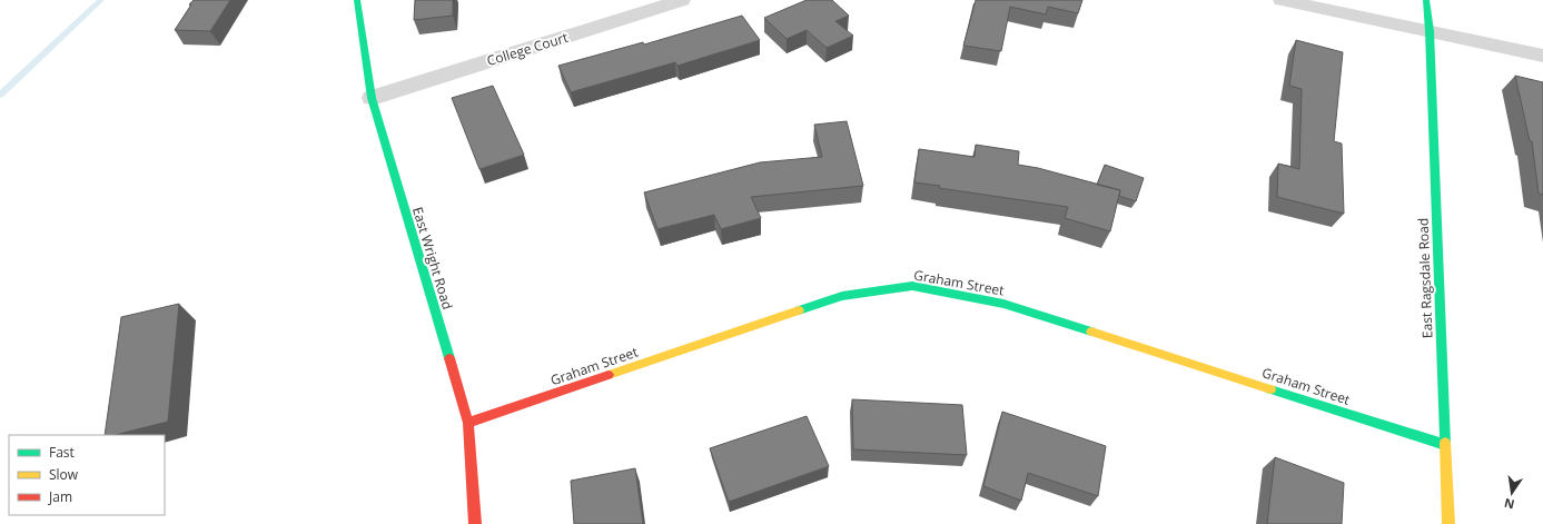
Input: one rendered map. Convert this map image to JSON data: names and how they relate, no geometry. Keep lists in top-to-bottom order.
{
  "streets": {
    "street": [
      "College Court",
      "East Wright Road",
      "East Ragsdale Road",
      "Graham Street"
    ]
  },
  "crossings": [
    ["College Court", "East Wright Road"],
    ["East Wright Road", "Graham Street"],
    ["East Ragsdale Road", "Graham Street"]
  ],
  "legend": ["Fast", "Slow", "Jam"],
  "north": "bottom"
}
